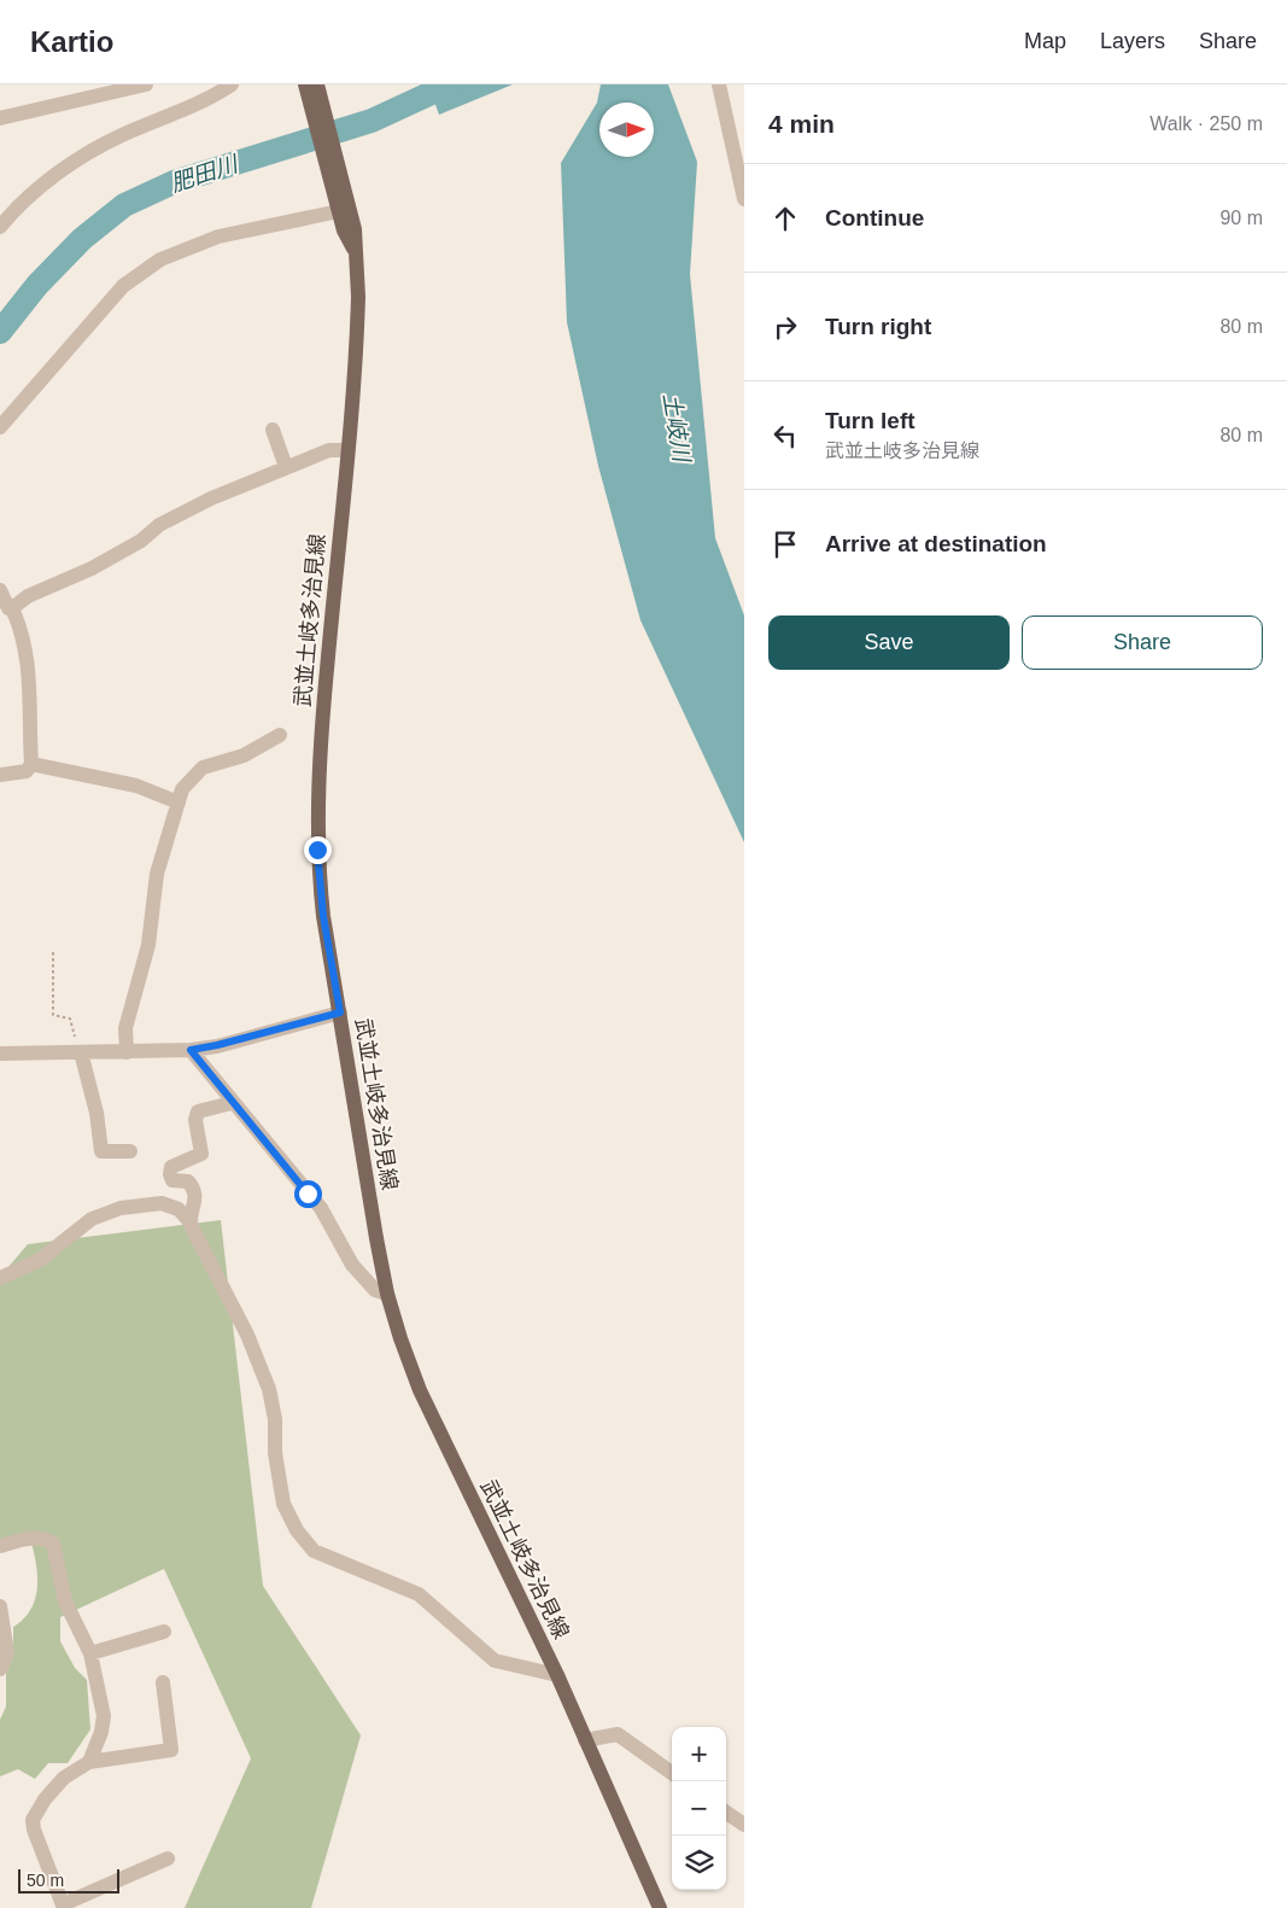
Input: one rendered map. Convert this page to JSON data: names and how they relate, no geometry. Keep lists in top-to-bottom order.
{
  "streets": {
    "main road": ["武並土岐多治見線"]
  },
  "water": ["肥田川", "土岐川"],
  "scale_bar": "50 m",
  "north": "right",
  "page": {
    "header": "Kartio",
    "nav": ["Map", "Layers", "Share"],
    "heading": ["4 min", "Walk · 250 m"],
    "list": [
      ["Continue", "90 m"],
      ["Turn right", "80 m"],
      ["Turn left", "武並土岐多治見線", "80 m"],
      "Arrive at destination"
    ],
    "buttons": ["Save", "Share"],
    "map_buttons": ["+", "−"],
    "scale": "50 m"
  }
}
